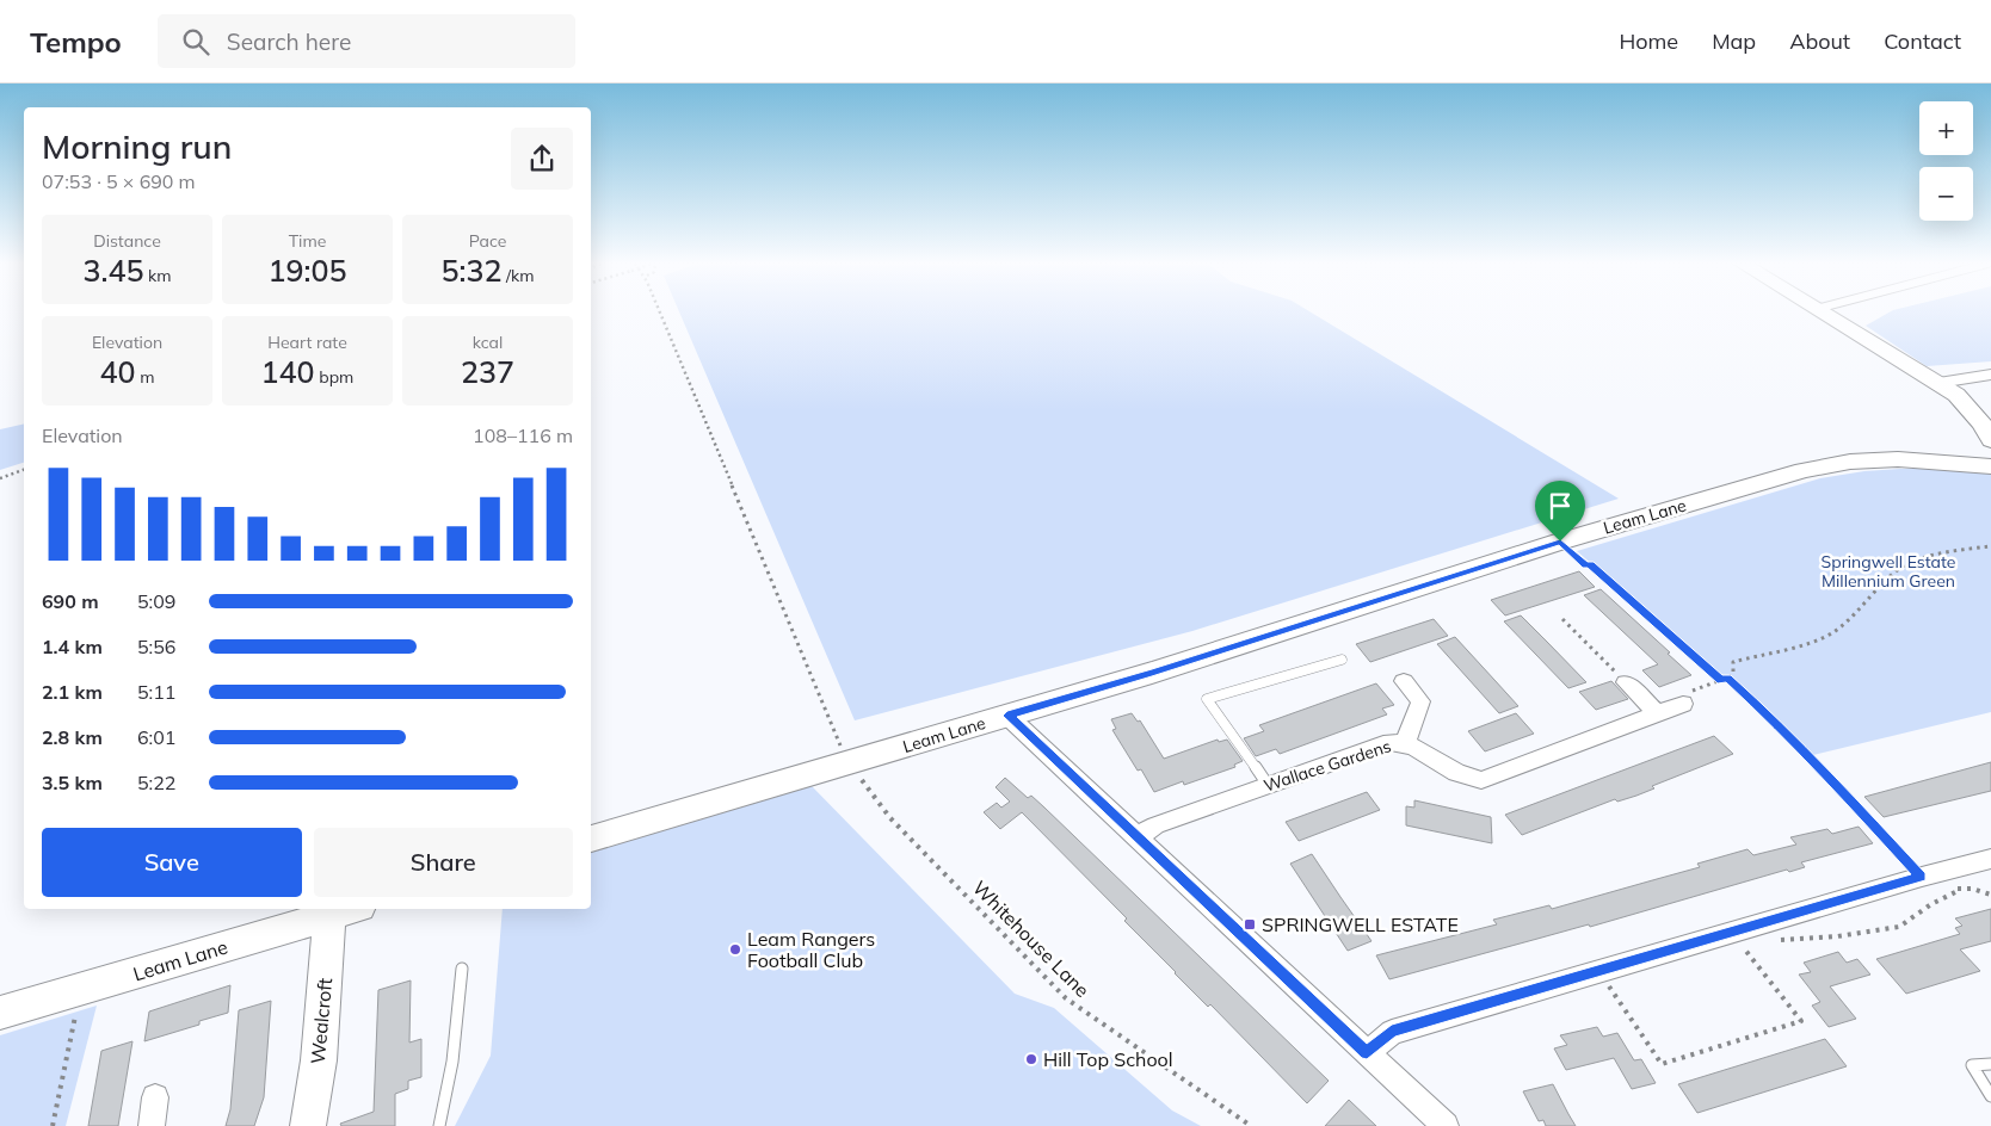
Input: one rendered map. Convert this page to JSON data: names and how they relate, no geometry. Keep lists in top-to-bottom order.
{
  "streets": {
    "main road": ["Leam Lane", "Wealcroft"],
    "street": ["Wallace Gardens"],
    "path": ["Whitehouse Lane"]
  },
  "crossings": [
    ["Leam Lane", "Whitehouse Lane"],
    ["Leam Lane", "Wealcroft"]
  ],
  "parks": ["Springwell Estate Millennium Green"],
  "places": {
    "transit": ["SPRINGWELL ESTATE"],
    "other": ["Leam Rangers Football Club", "Hill Top School"]
  },
  "page": {
    "header": "Tempo",
    "search": "Search here",
    "nav": [
      "Home",
      "Map",
      "About",
      "Contact"
    ],
    "map_buttons": ["+", "−"],
    "heading": ["Morning run", "07:53 · 5 × 690 m"],
    "stats": [
      ["Distance", "3.45 km"],
      ["Time", "19:05"],
      ["Pace", "5:32 /km"],
      ["Elevation", "40 m"],
      ["Heart rate", "140 bpm"],
      ["kcal", "237"]
    ],
    "chart": ["Elevation", "108–116 m"],
    "list": [
      {
        "name": "690 m",
        "note": "5:09"
      },
      {
        "name": "1.4 km",
        "note": "5:56"
      },
      {
        "name": "2.1 km",
        "note": "5:11"
      },
      {
        "name": "2.8 km",
        "note": "6:01"
      },
      {
        "name": "3.5 km",
        "note": "5:22"
      }
    ],
    "buttons": ["Save", "Share"]
  }
}
